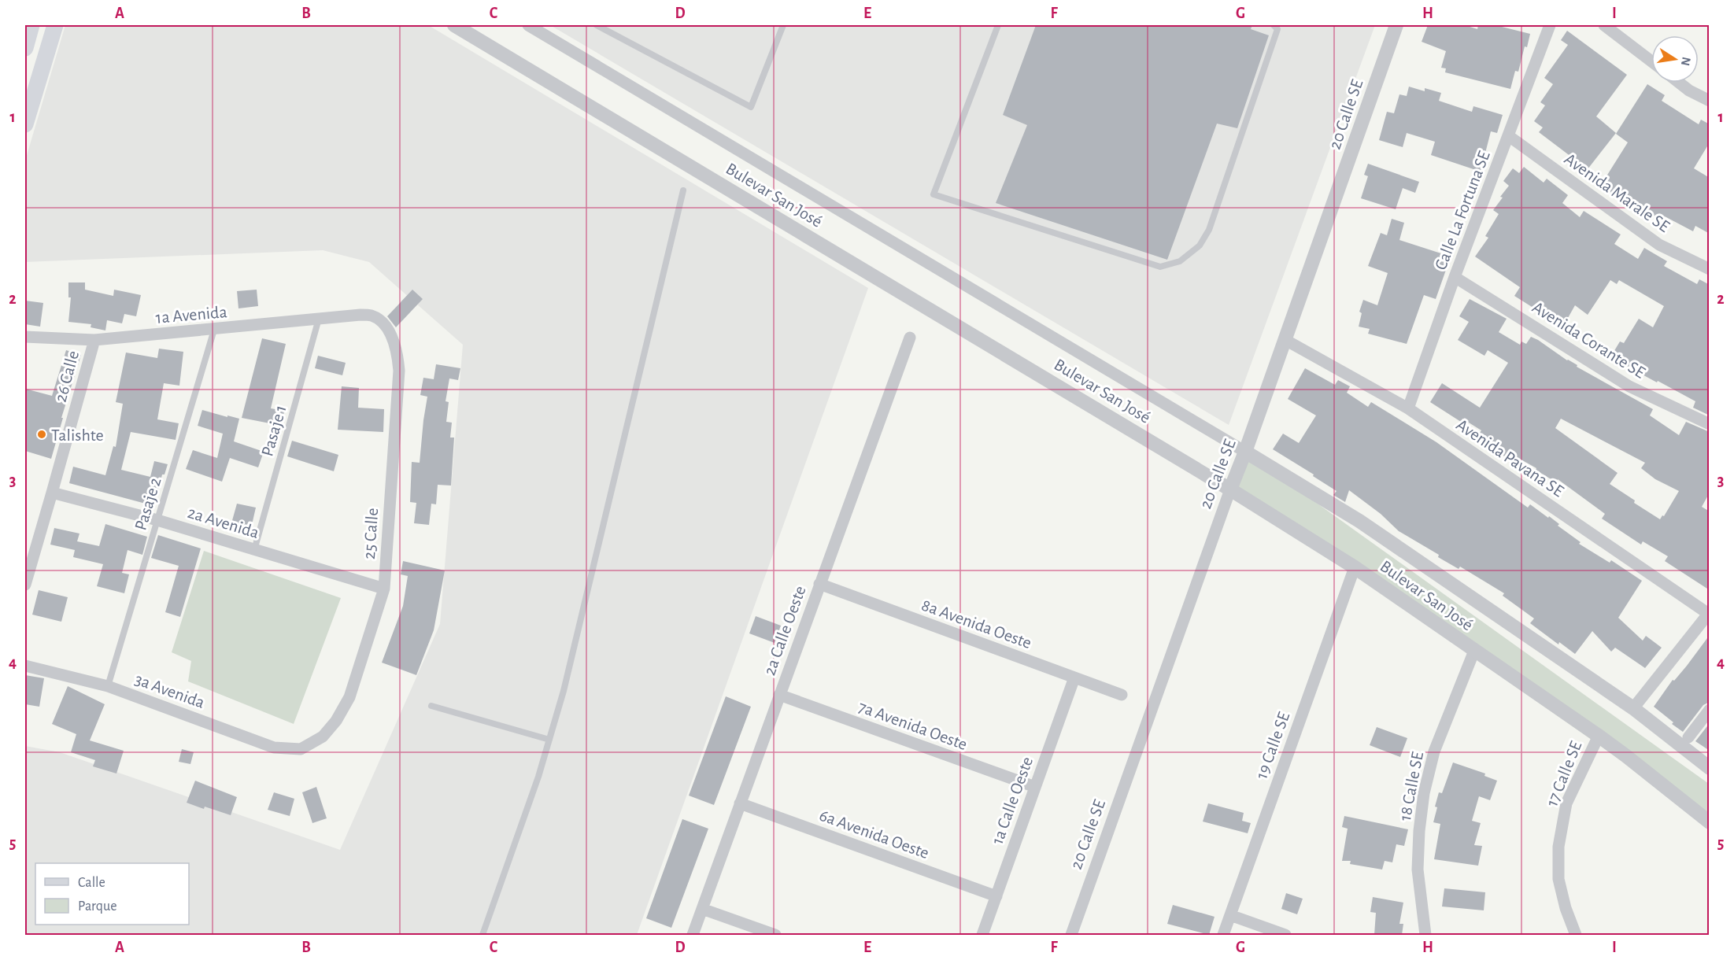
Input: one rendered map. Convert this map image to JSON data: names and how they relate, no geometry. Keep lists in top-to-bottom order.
{
  "streets": {
    "street": [
      "20 Calle SE",
      "Avenida Marale SE",
      "Bulevar San José",
      "Calle La Fortuna SE",
      "1a Avenida",
      "Avenida Corante SE",
      "26 Calle",
      "Avenida Pavana SE",
      "2a Avenida",
      "25 Calle",
      "8a Avenida Oeste",
      "2a Calle Oeste",
      "3a Avenida",
      "7a Avenida Oeste",
      "19 Calle SE",
      "17 Calle SE",
      "18 Calle SE",
      "1a Calle Oeste",
      "6a Avenida Oeste"
    ],
    "lane": ["Pasaje 1", "Pasaje 2"]
  },
  "crossings": [
    ["20 Calle SE", "Bulevar San José"],
    ["20 Calle SE", "Avenida Pavana SE"],
    ["Avenida Marale SE", "Calle La Fortuna SE"],
    ["Bulevar San José", "19 Calle SE"],
    ["Bulevar San José", "17 Calle SE"],
    ["Bulevar San José", "18 Calle SE"],
    ["Calle La Fortuna SE", "Avenida Corante SE"],
    ["Calle La Fortuna SE", "Avenida Pavana SE"],
    ["1a Avenida", "26 Calle"],
    ["1a Avenida", "Pasaje 1"],
    ["1a Avenida", "Pasaje 2"],
    ["1a Avenida", "25 Calle"],
    ["26 Calle", "2a Avenida"],
    ["Pasaje 1", "2a Avenida"],
    ["Pasaje 2", "2a Avenida"],
    ["Pasaje 2", "3a Avenida"],
    ["2a Avenida", "25 Calle"],
    ["25 Calle", "3a Avenida"],
    ["8a Avenida Oeste", "2a Calle Oeste"],
    ["8a Avenida Oeste", "1a Calle Oeste"],
    ["2a Calle Oeste", "7a Avenida Oeste"],
    ["2a Calle Oeste", "6a Avenida Oeste"],
    ["7a Avenida Oeste", "1a Calle Oeste"],
    ["1a Calle Oeste", "6a Avenida Oeste"]
  ],
  "places": ["Talishte"],
  "legend": ["Calle", "Parque"],
  "north": "right",
  "grid": {
    "columns": [
      "A",
      "B",
      "C",
      "D",
      "E",
      "F",
      "G",
      "H",
      "I"
    ],
    "rows": [
      "1",
      "2",
      "3",
      "4",
      "5"
    ]
  }
}
